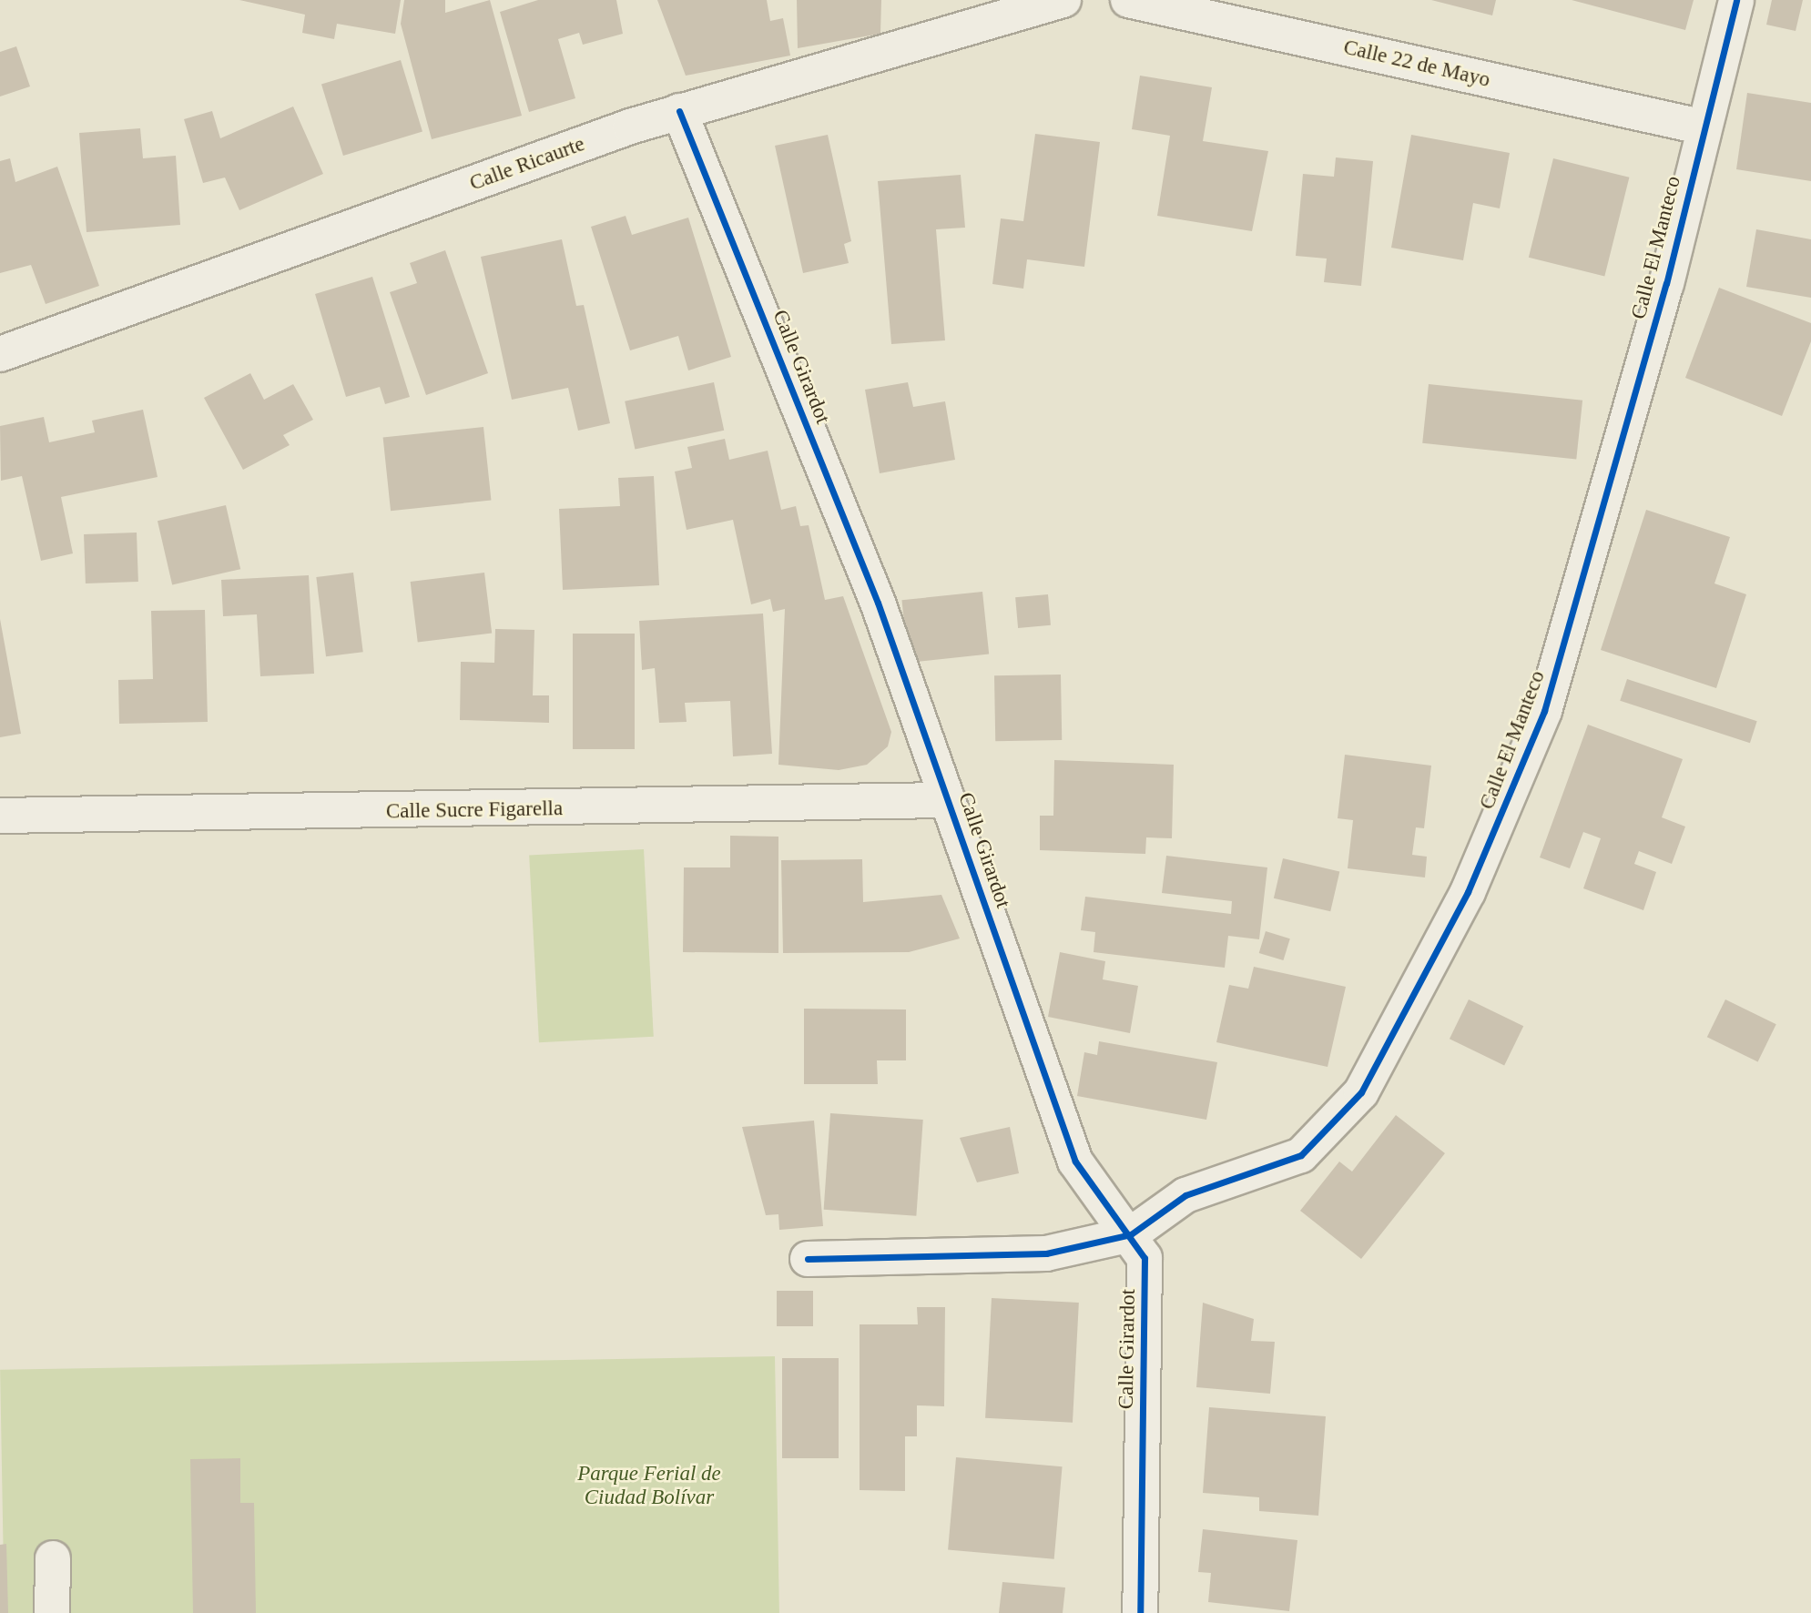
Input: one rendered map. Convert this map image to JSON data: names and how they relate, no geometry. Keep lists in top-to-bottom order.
{
  "streets": {
    "street": [
      "Calle 22 de Mayo",
      "Calle Ricaurte",
      "Calle El Manteco",
      "Calle Girardot",
      "Calle Sucre Figarella"
    ]
  },
  "crossings": [
    ["Calle 22 de Mayo", "Calle El Manteco"],
    ["Calle Ricaurte", "Calle Girardot"],
    ["Calle El Manteco", "Calle Girardot"],
    ["Calle Girardot", "Calle Sucre Figarella"]
  ],
  "parks": ["Parque Ferial de Ciudad Bolívar"]
}
